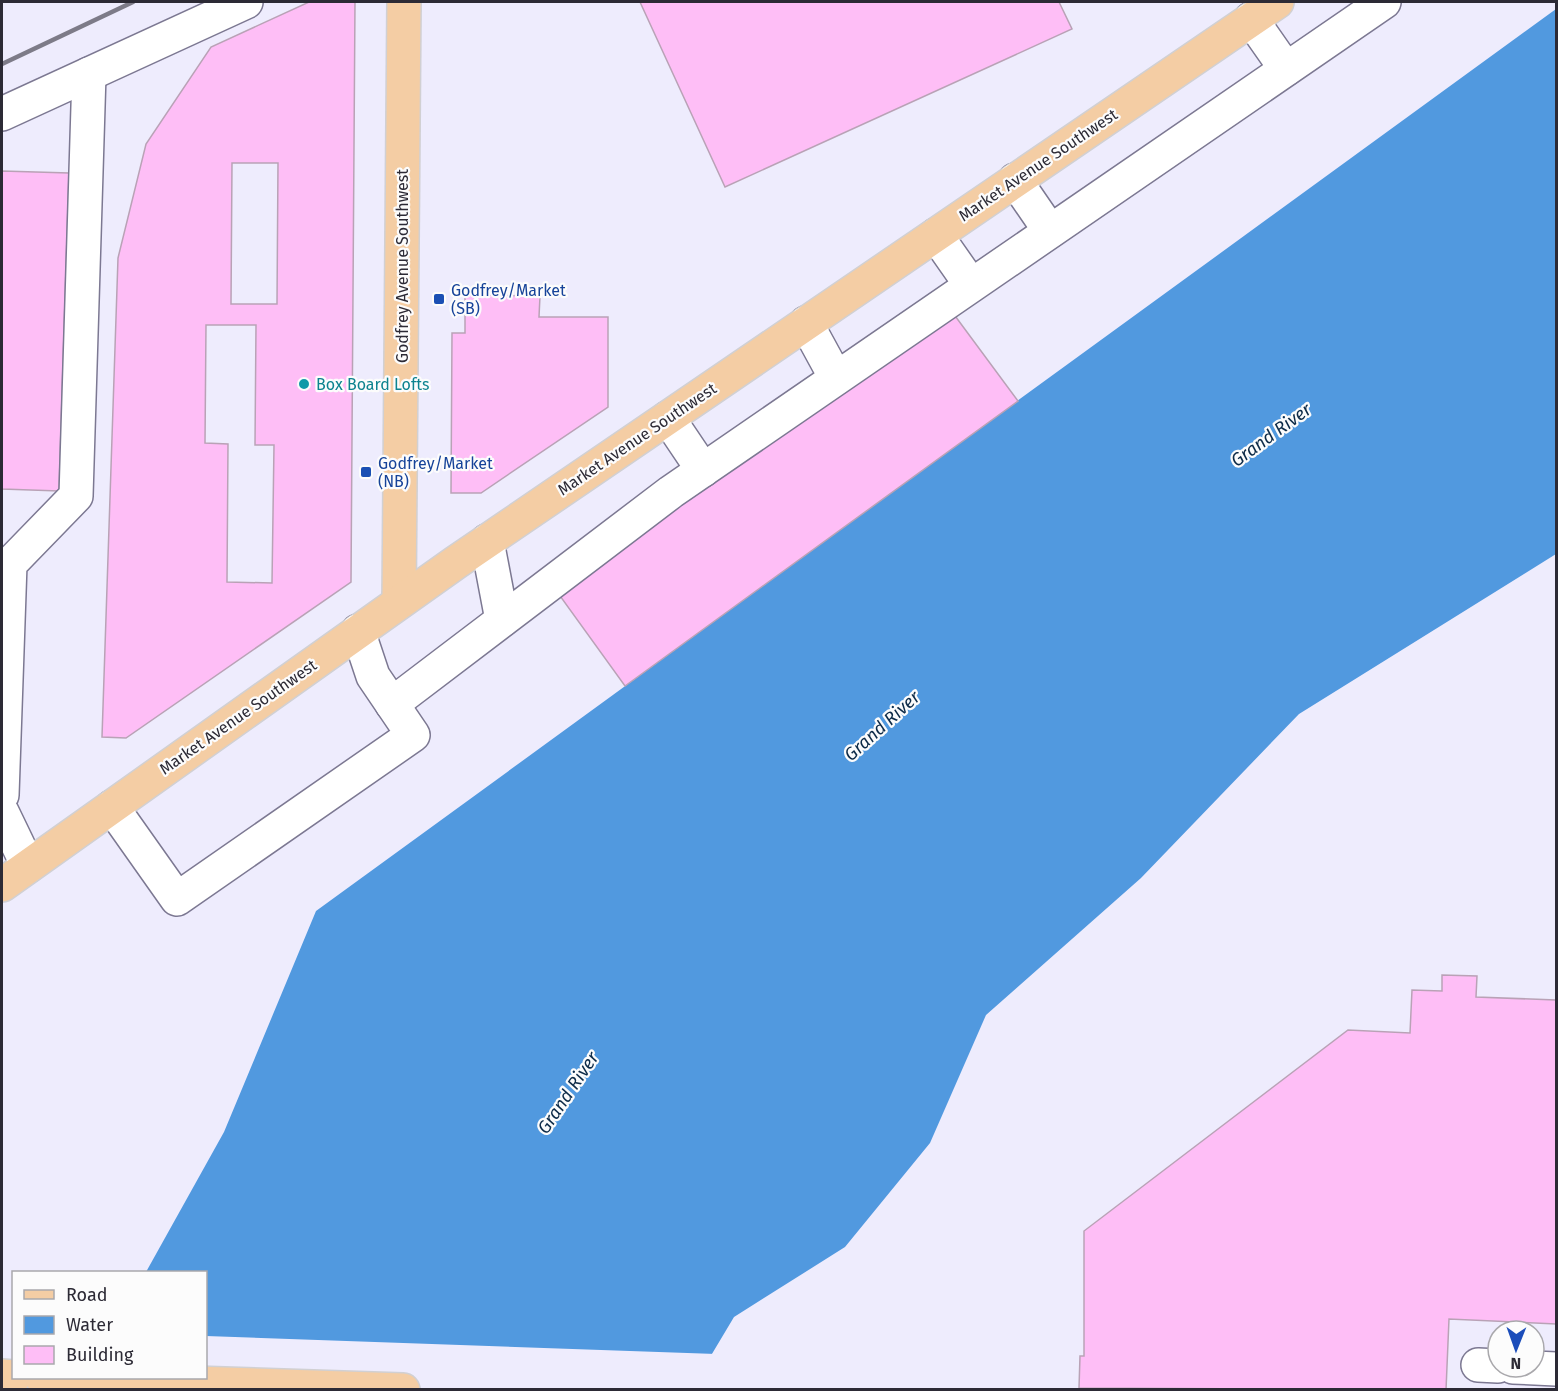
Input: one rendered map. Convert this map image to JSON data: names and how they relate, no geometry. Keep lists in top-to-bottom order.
{
  "streets": {
    "main road": ["Market Avenue Southwest", "Godfrey Avenue Southwest"]
  },
  "crossings": [
    ["Market Avenue Southwest", "Godfrey Avenue Southwest"]
  ],
  "water": ["Grand River"],
  "places": {
    "transit": ["Godfrey/Market (SB)", "Godfrey/Market (NB)"],
    "other": ["Box Board Lofts"]
  },
  "legend": ["Road", "Water", "Building"],
  "north": "bottom"
}
